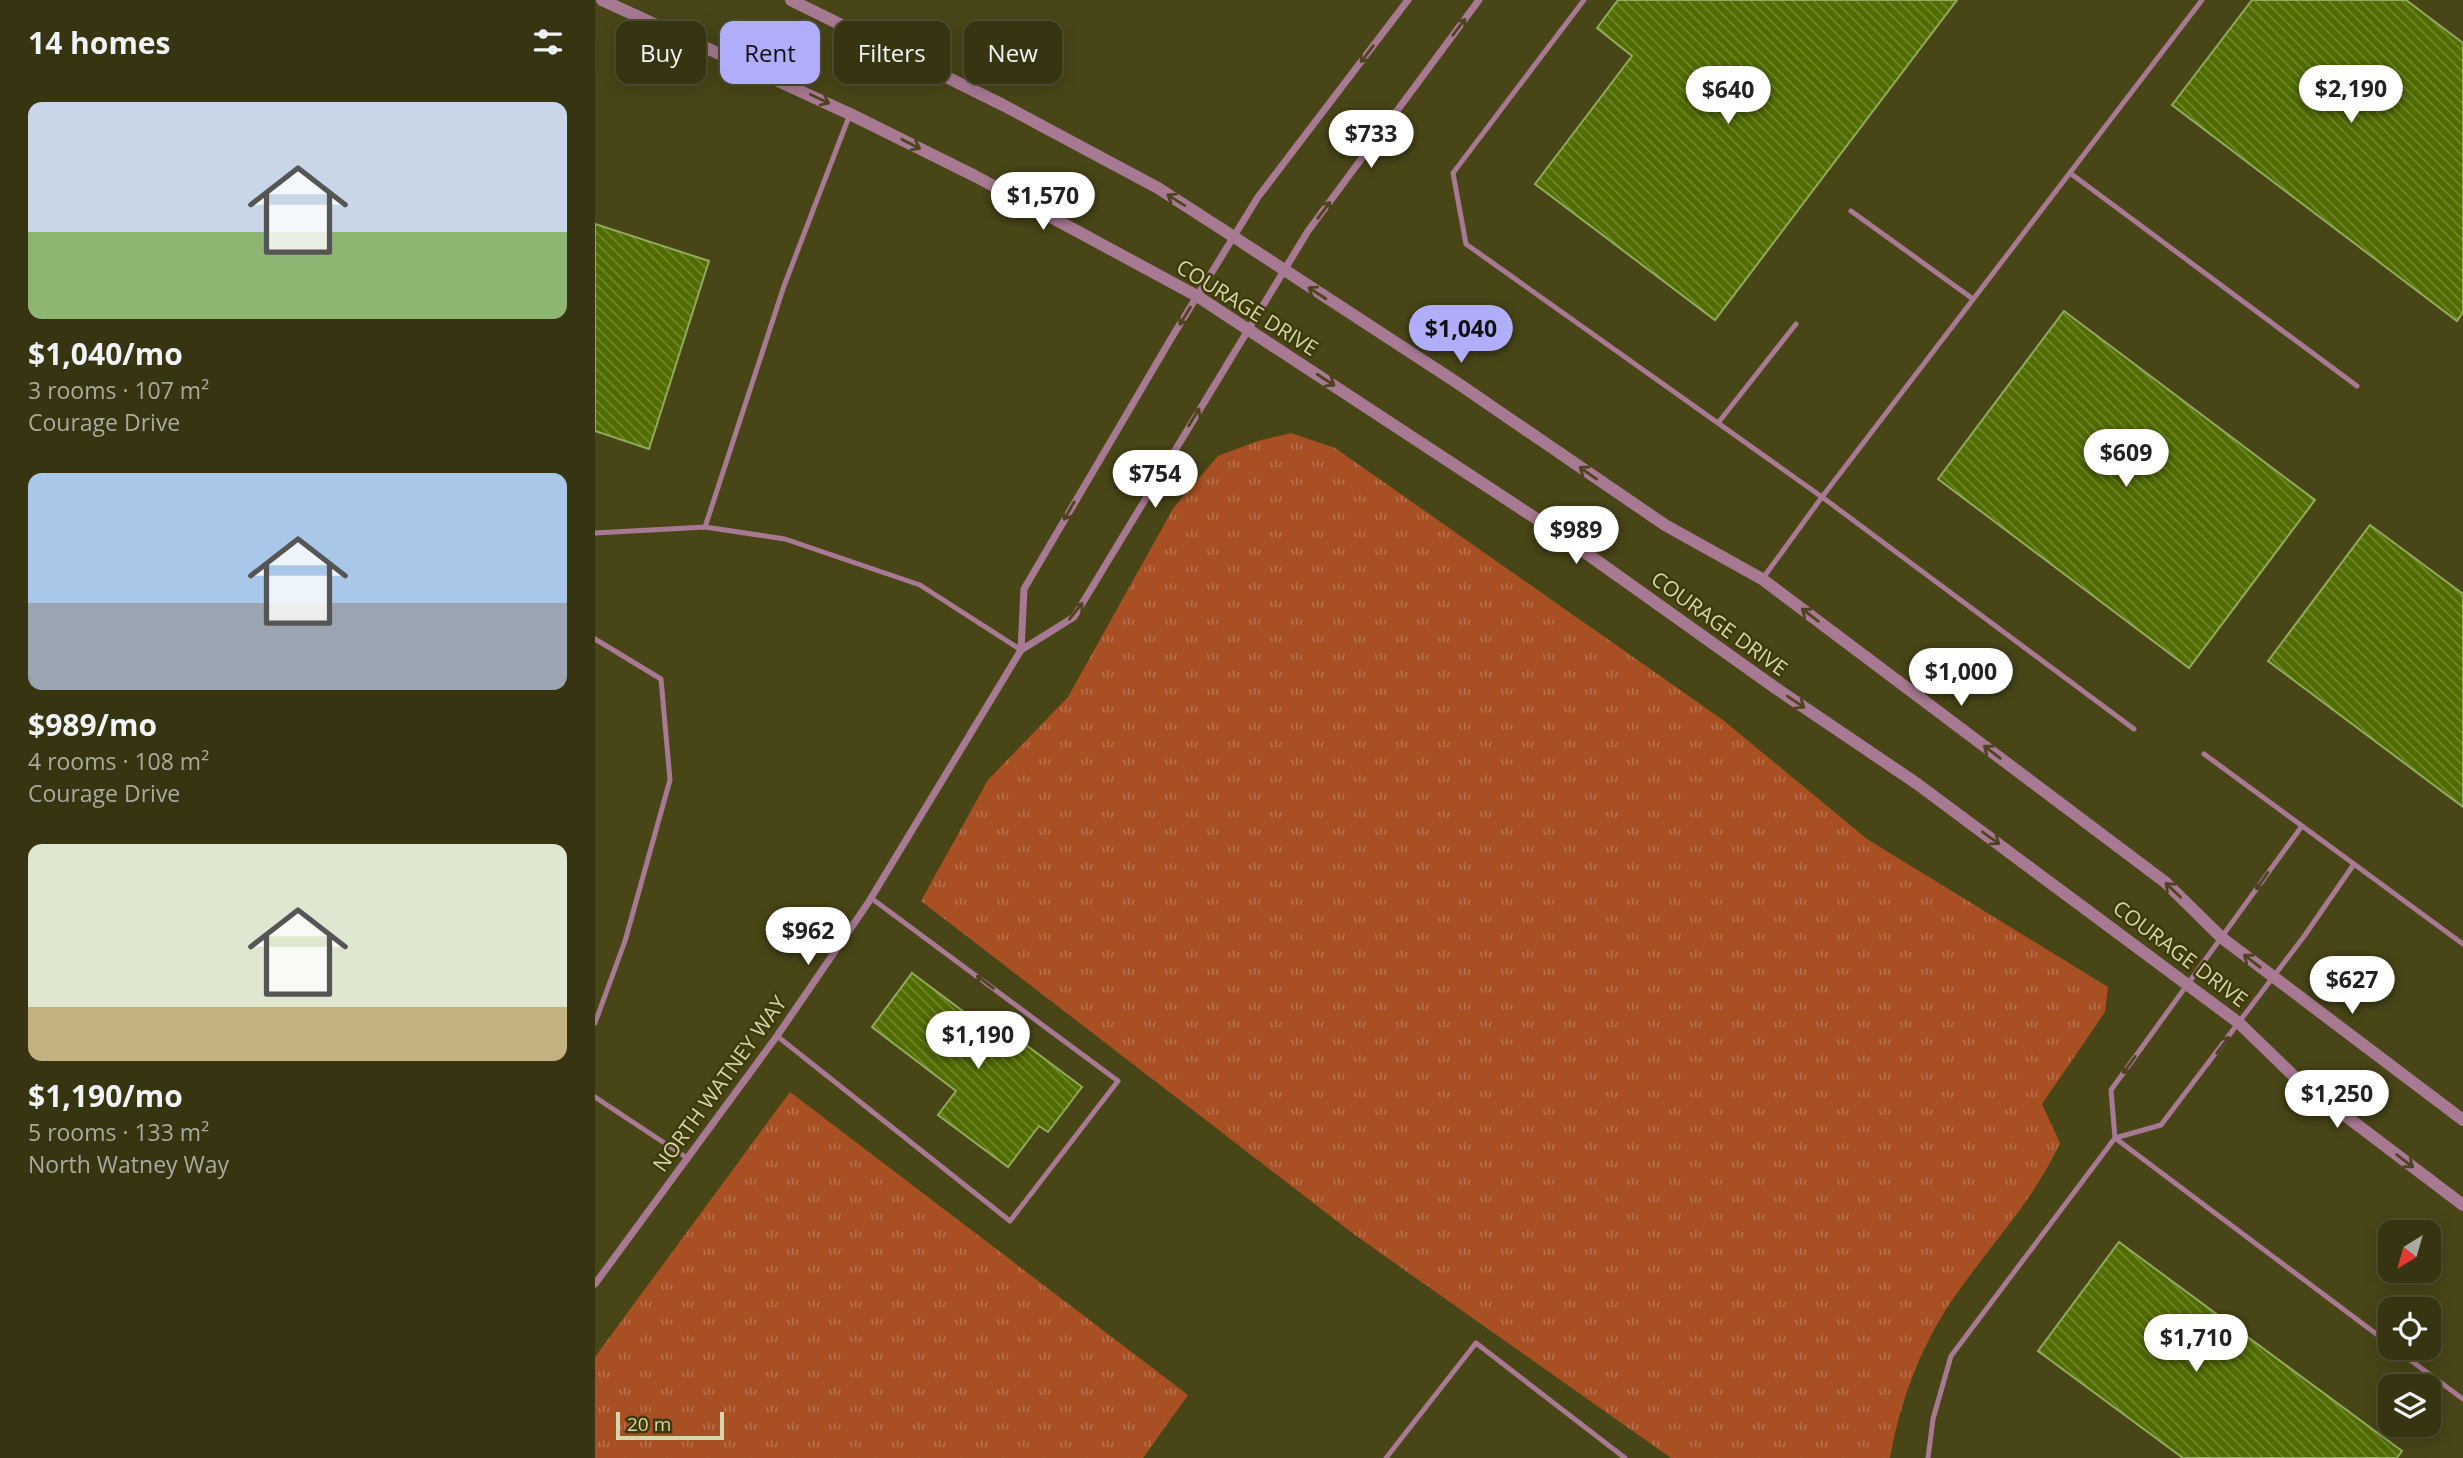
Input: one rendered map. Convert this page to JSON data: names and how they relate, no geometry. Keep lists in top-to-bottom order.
{
  "streets": {
    "street": ["COURAGE DRIVE", "NORTH WATNEY WAY"]
  },
  "crossings": [
    ["COURAGE DRIVE", "NORTH WATNEY WAY"]
  ],
  "scale_bar": "20 m",
  "north": "bottom left",
  "page": {
    "heading": "14 homes",
    "chip": [
      "Buy",
      "Rent",
      "Filters",
      "New"
    ],
    "price": [
      "$2,190",
      "$640",
      "$733",
      "$1,570",
      "$1,040",
      "$609",
      "$754",
      "$989",
      "$1,000",
      "$962",
      "$627",
      "$1,190",
      "$1,250",
      "$1,710"
    ],
    "list": [
      {
        "name": "$1,040/mo",
        "note": "3 rooms · 107 m² · Courage Drive"
      },
      {
        "name": "$989/mo",
        "note": "4 rooms · 108 m² · Courage Drive"
      },
      {
        "name": "$1,190/mo",
        "note": "5 rooms · 133 m² · North Watney Way"
      }
    ],
    "scale": "20 m"
  }
}
